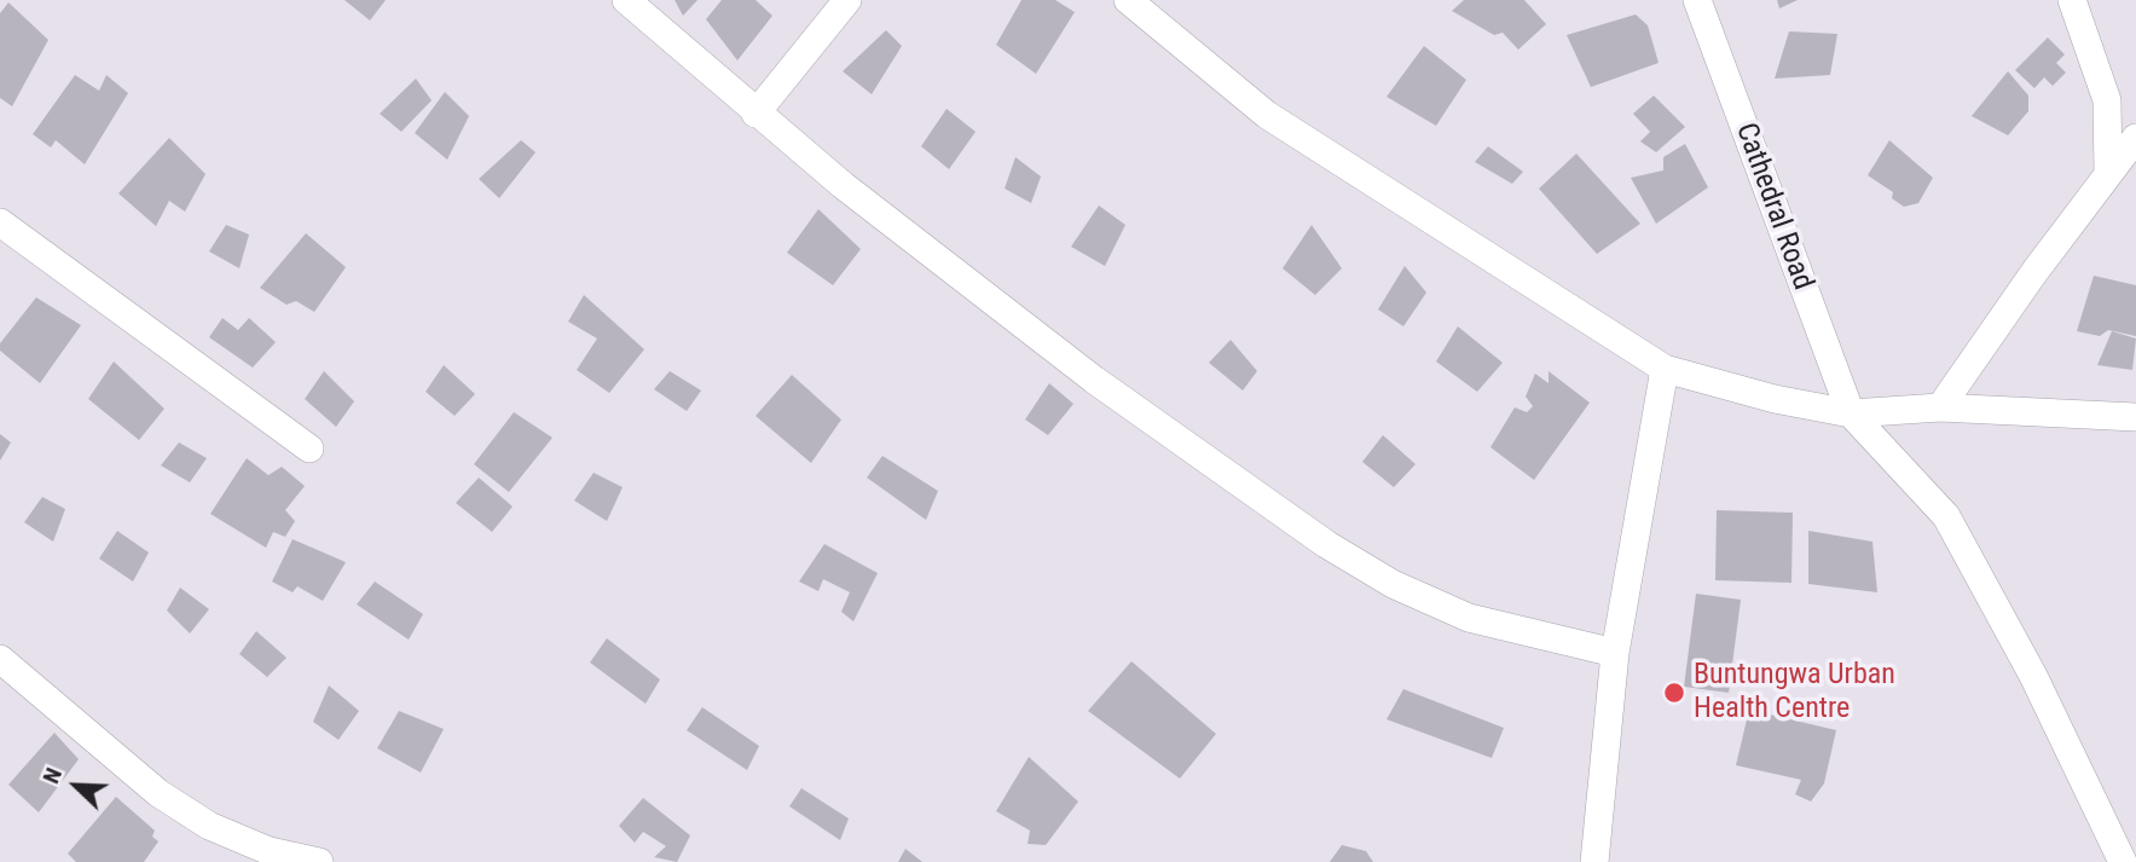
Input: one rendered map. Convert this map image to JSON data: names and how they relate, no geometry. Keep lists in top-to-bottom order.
{
  "streets": {
    "street": ["Cathedral Road"]
  },
  "places": ["Buntungwa Urban Health Centre"],
  "north": "top left"
}
